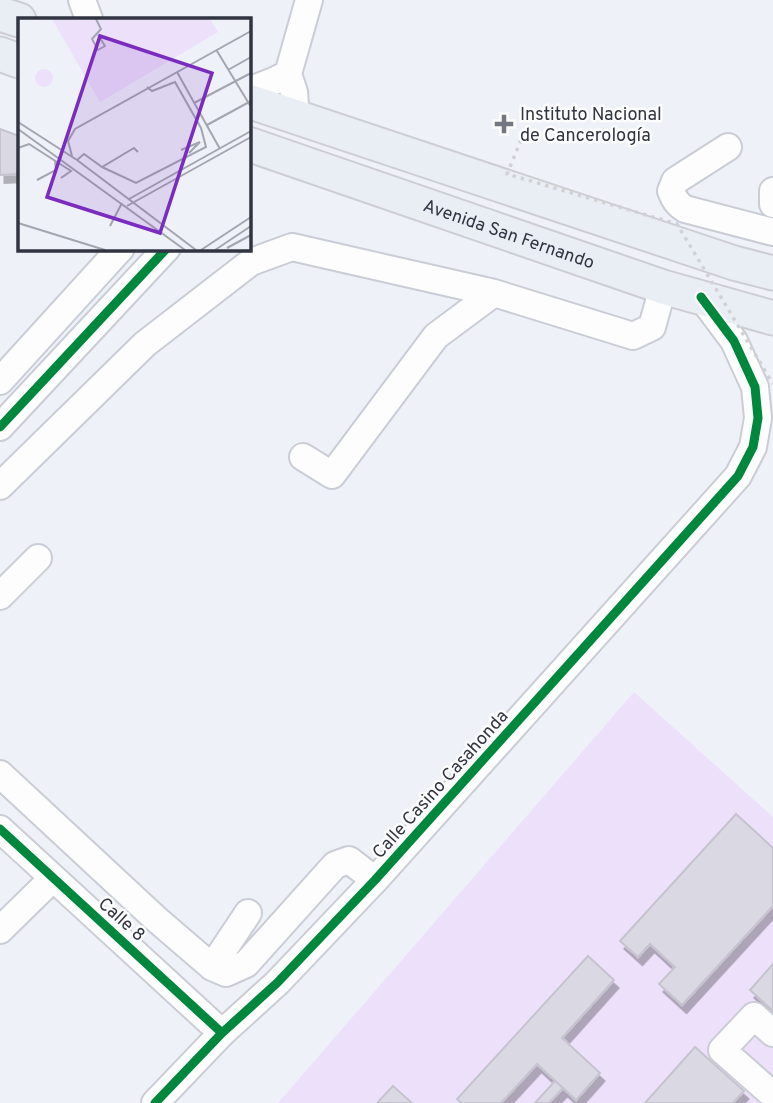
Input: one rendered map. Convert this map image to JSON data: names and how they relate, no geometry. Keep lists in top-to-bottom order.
{
  "streets": {
    "main road": ["Avenida San Fernando"],
    "street": ["Calle Casino Casahonda", "Calle 8"]
  },
  "crossings": [
    ["Avenida San Fernando", "Calle Casino Casahonda"],
    ["Calle Casino Casahonda", "Calle 8"]
  ],
  "places": {
    "health": ["Instituto Nacional de Cancerología"]
  }
}
